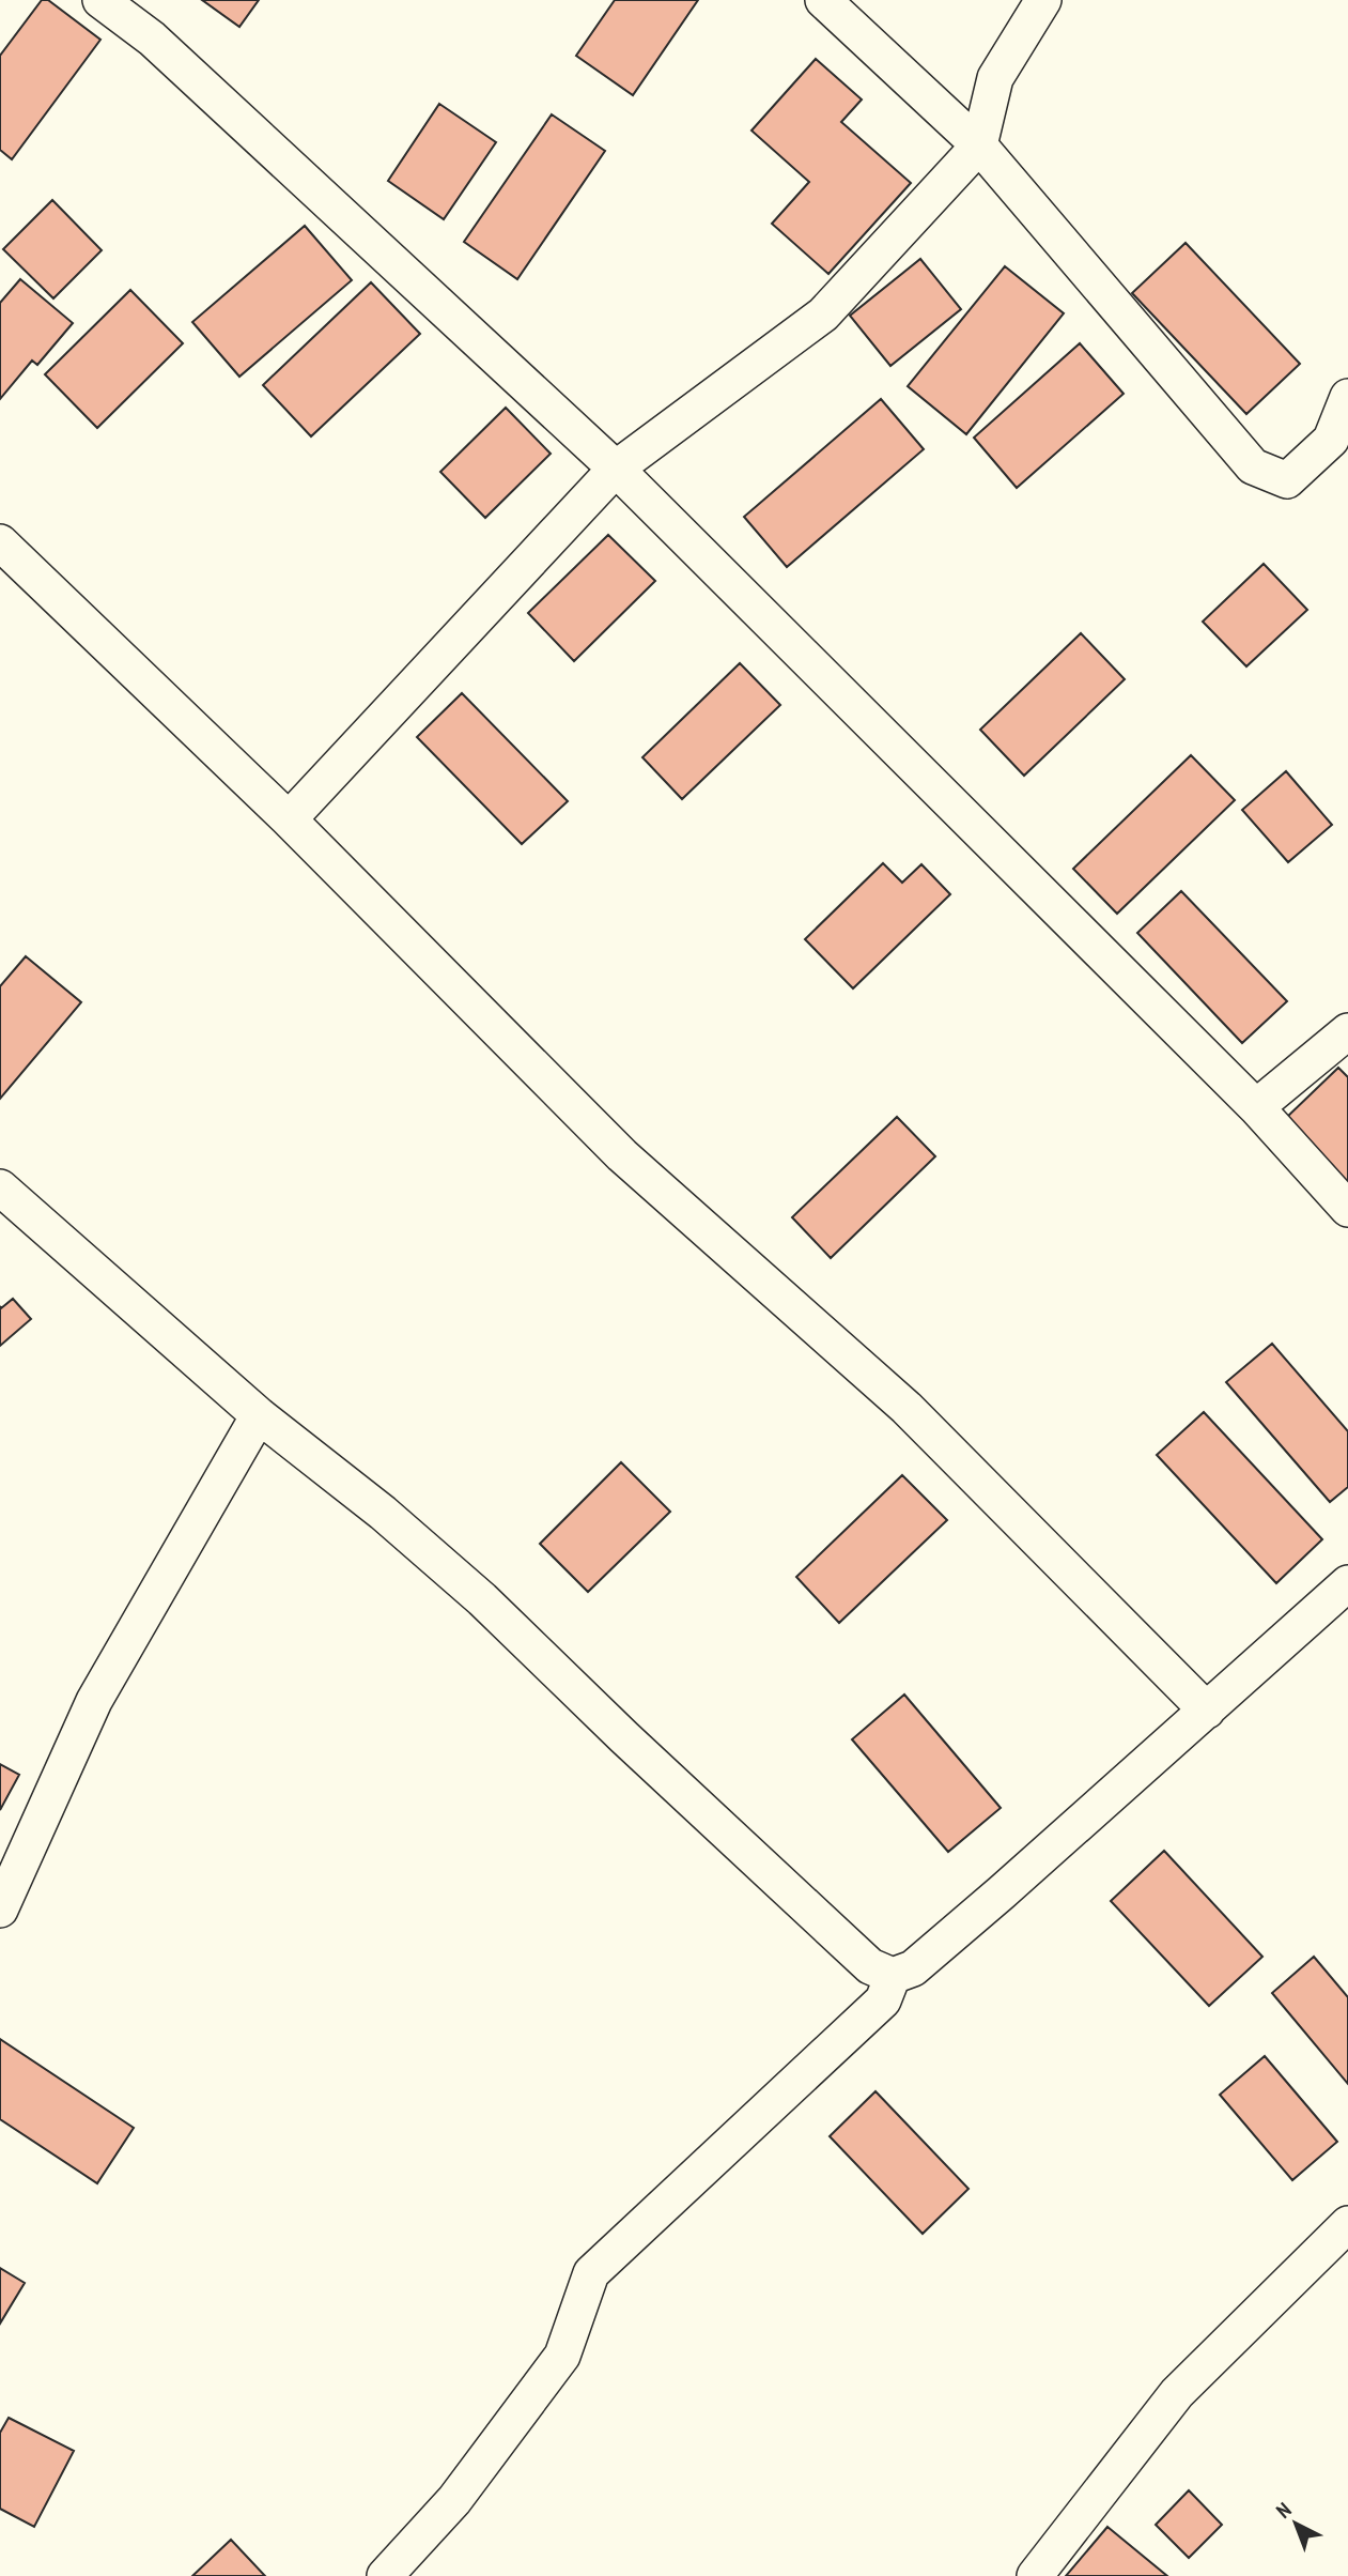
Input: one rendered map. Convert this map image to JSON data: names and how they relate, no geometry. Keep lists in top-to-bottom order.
{
  "north": "top left"
}
